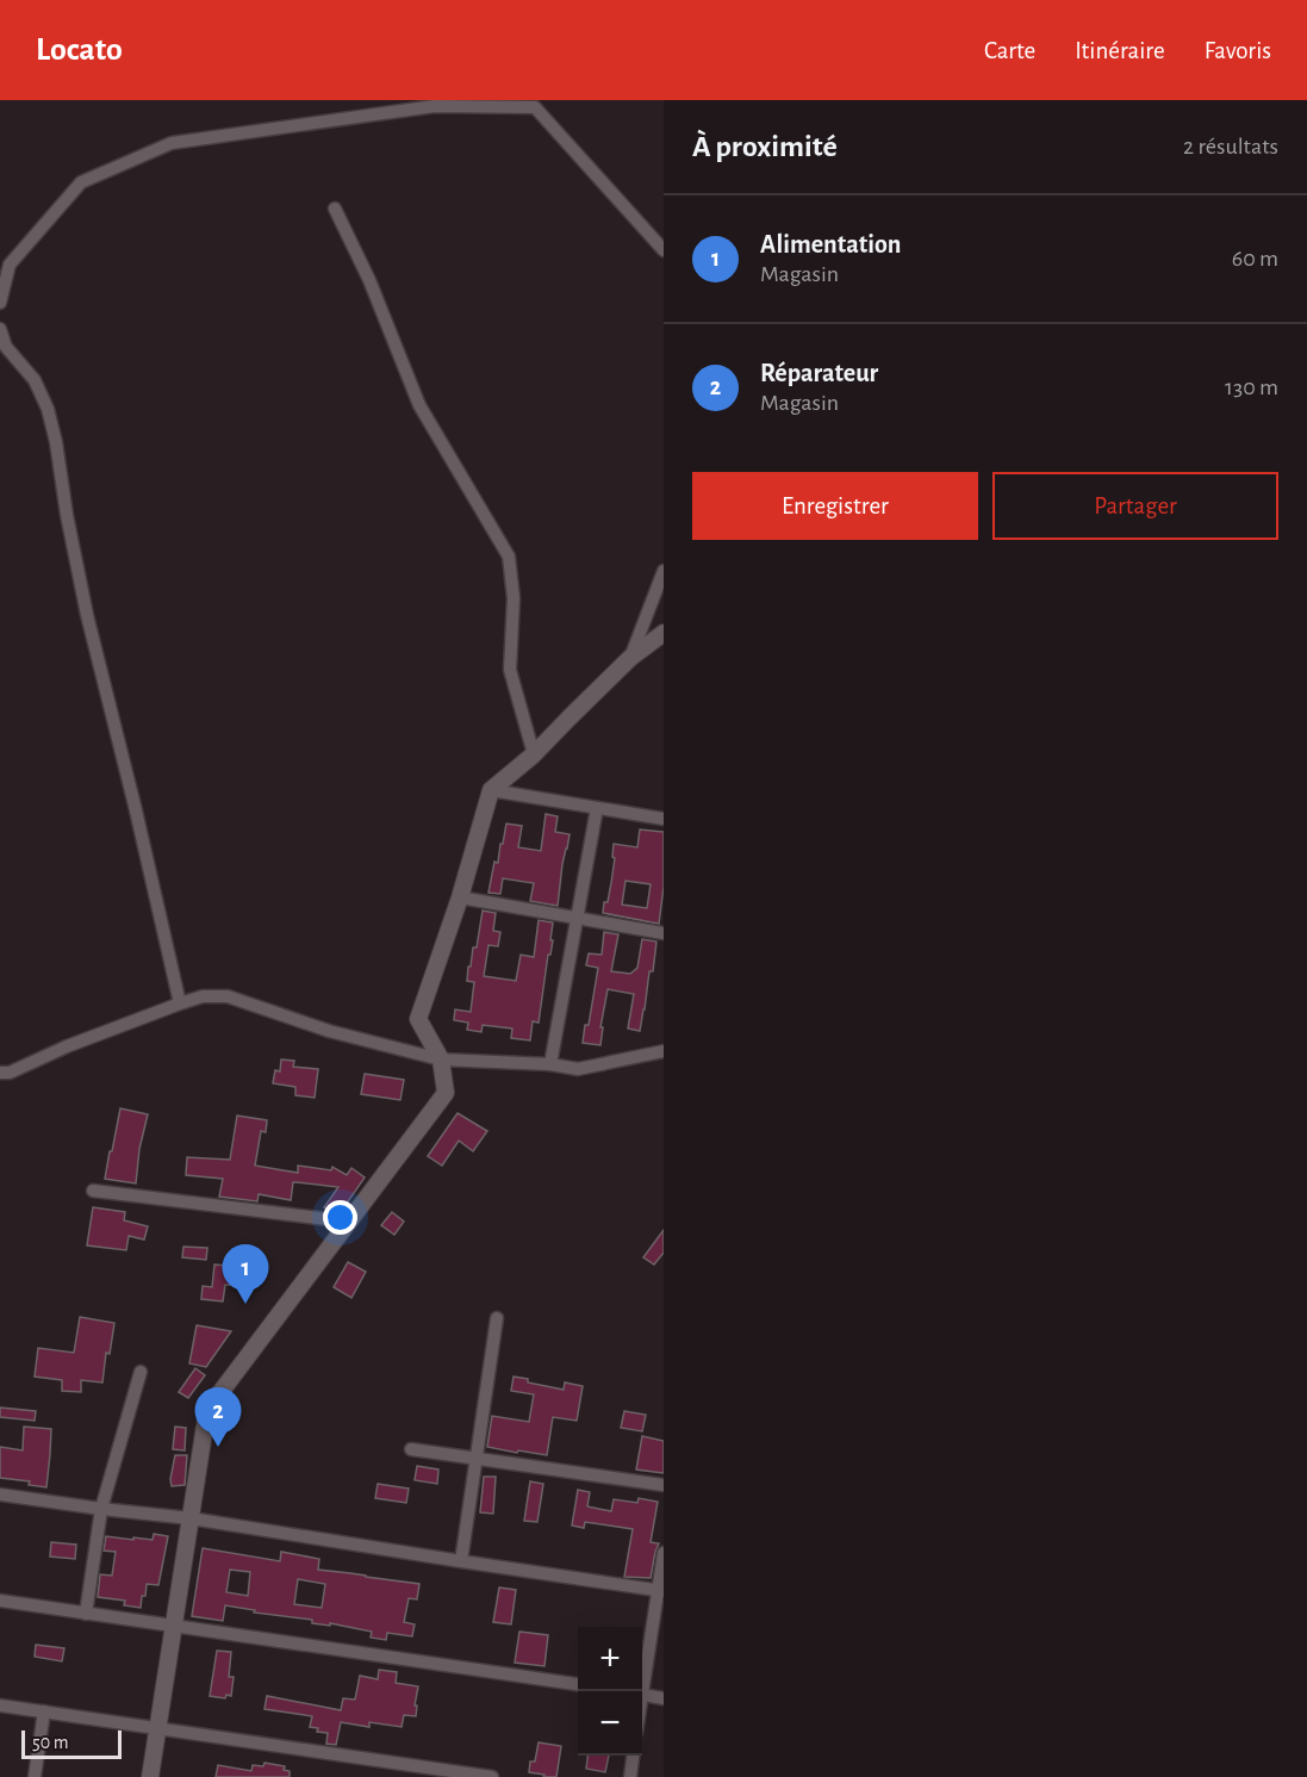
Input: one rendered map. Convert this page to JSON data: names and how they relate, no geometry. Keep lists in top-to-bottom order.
{
  "scale_bar": "50 m",
  "page": {
    "header": "Locato",
    "nav": ["Carte", "Itinéraire", "Favoris"],
    "heading": ["À proximité", "2 résultats"],
    "list": [
      {
        "mark": "1",
        "name": "Alimentation",
        "note": "Magasin",
        "value": "60 m"
      },
      {
        "mark": "2",
        "name": "Réparateur",
        "note": "Magasin",
        "value": "130 m"
      }
    ],
    "buttons": ["Enregistrer", "Partager"],
    "pins": ["1", "2"],
    "map_buttons": ["+", "−"],
    "scale": "50 m"
  }
}
